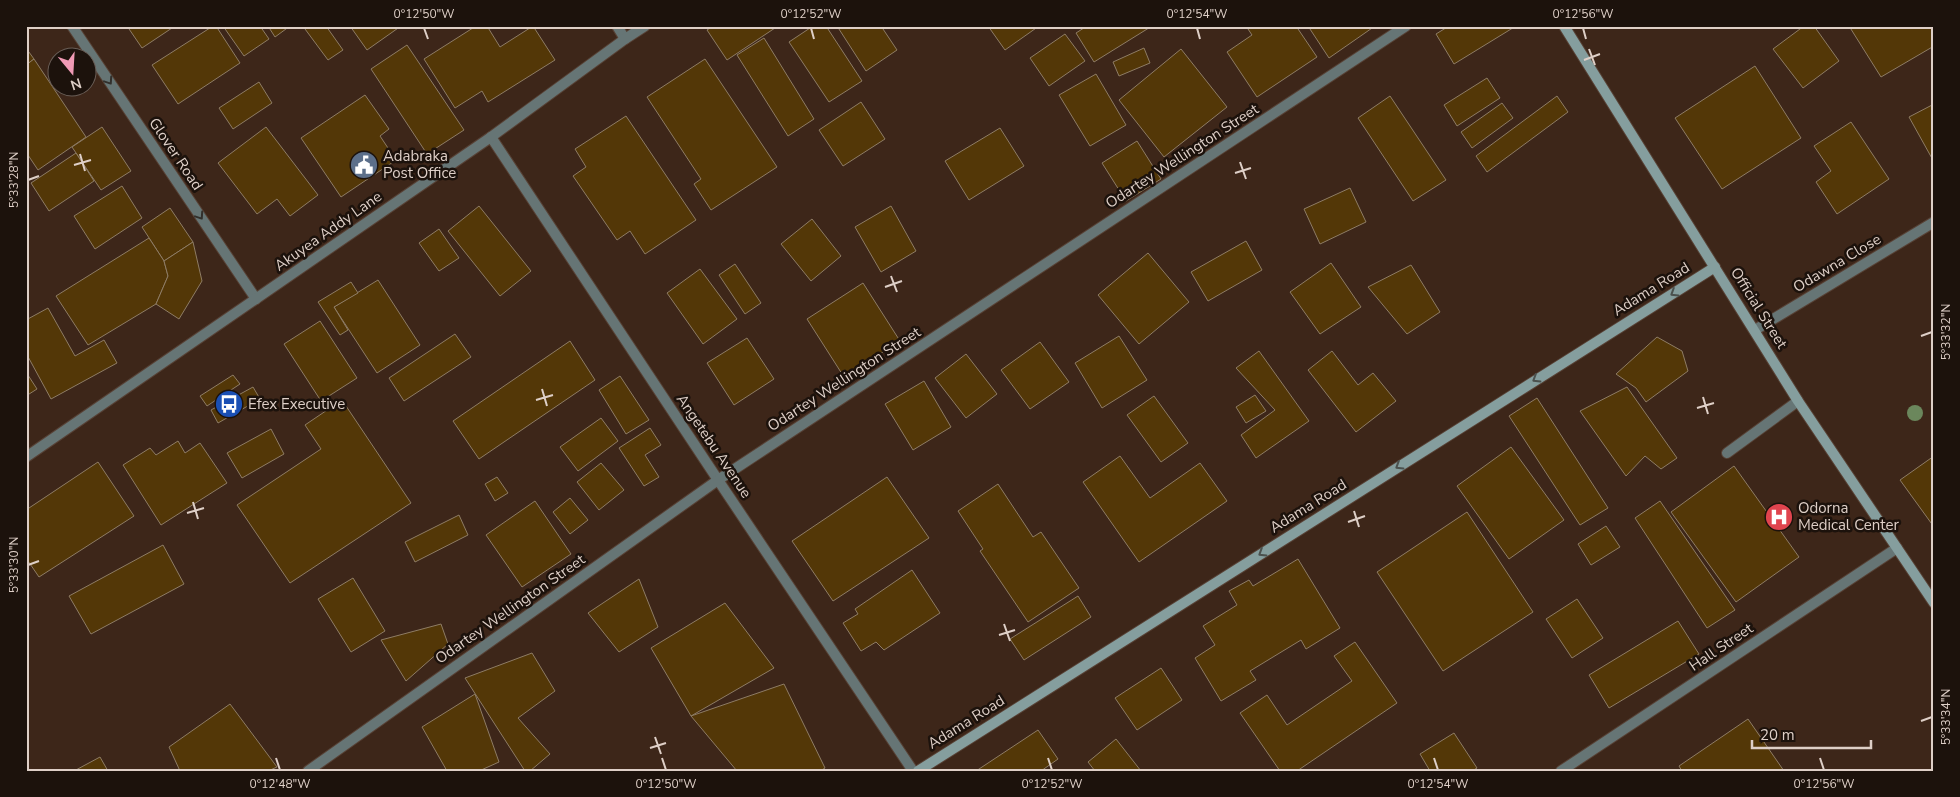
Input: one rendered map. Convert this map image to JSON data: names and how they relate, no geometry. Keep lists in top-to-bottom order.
{
  "streets": {
    "street": [
      "Glover Road",
      "Odartey Wellington Street",
      "Akuyea Addy Lane",
      "Odawna Close",
      "Adama Road",
      "Official Street",
      "Angetebu Avenue",
      "Hall Street"
    ]
  },
  "crossings": [
    ["Glover Road", "Akuyea Addy Lane"],
    ["Odartey Wellington Street", "Angetebu Avenue"],
    ["Akuyea Addy Lane", "Angetebu Avenue"],
    ["Odawna Close", "Official Street"],
    ["Adama Road", "Official Street"],
    ["Official Street", "Hall Street"]
  ],
  "one_way": ["Glover Road", "Adama Road"],
  "places": {
    "public building": ["Adabraka Post Office"],
    "bus stop": ["Efex Executive"],
    "hospital": ["Odorna Medical Center"]
  },
  "scale_bar": "20 m",
  "north": "bottom",
  "coordinates": [
    "0°12'50\"W",
    "0°12'52\"W",
    "0°12'54\"W",
    "0°12'56\"W",
    "5°33'28\"N",
    "5°33'32\"N",
    "5°33'30\"N",
    "5°33'34\"N",
    "0°12'48\"W"
  ]
}
